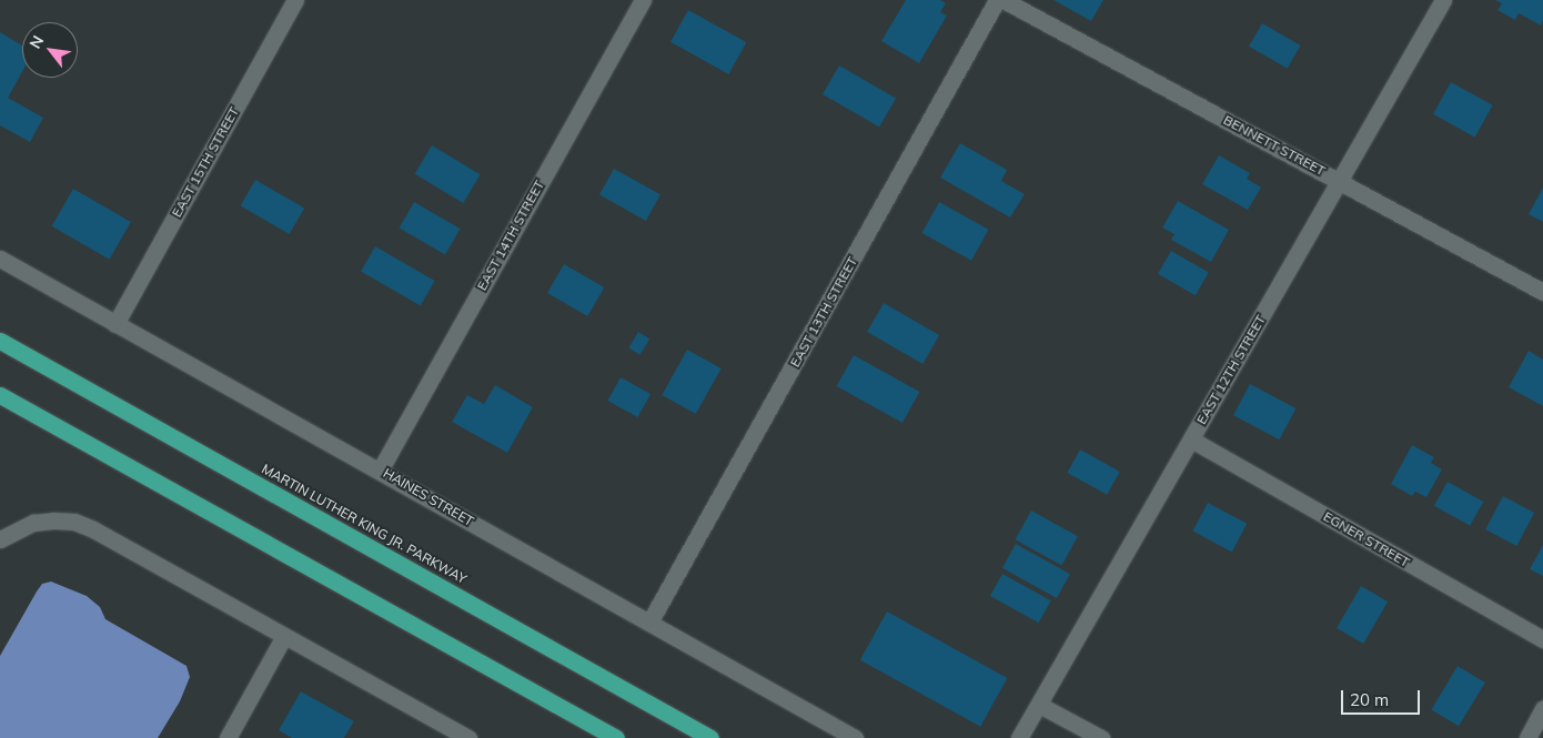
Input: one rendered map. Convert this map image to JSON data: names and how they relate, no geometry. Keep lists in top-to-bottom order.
{
  "streets": {
    "highway": ["MARTIN LUTHER KING JR. PARKWAY"],
    "street": [
      "BENNETT STREET",
      "EAST 15TH STREET",
      "EAST 14TH STREET",
      "EAST 13TH STREET",
      "EAST 12TH STREET",
      "HAINES STREET",
      "EGNER STREET"
    ]
  },
  "crossings": [
    ["BENNETT STREET", "EAST 12TH STREET"],
    ["EAST 15TH STREET", "HAINES STREET"],
    ["EAST 14TH STREET", "HAINES STREET"],
    ["EAST 13TH STREET", "HAINES STREET"],
    ["EAST 12TH STREET", "EGNER STREET"]
  ],
  "scale_bar": "20 m",
  "north": "top left"
}
